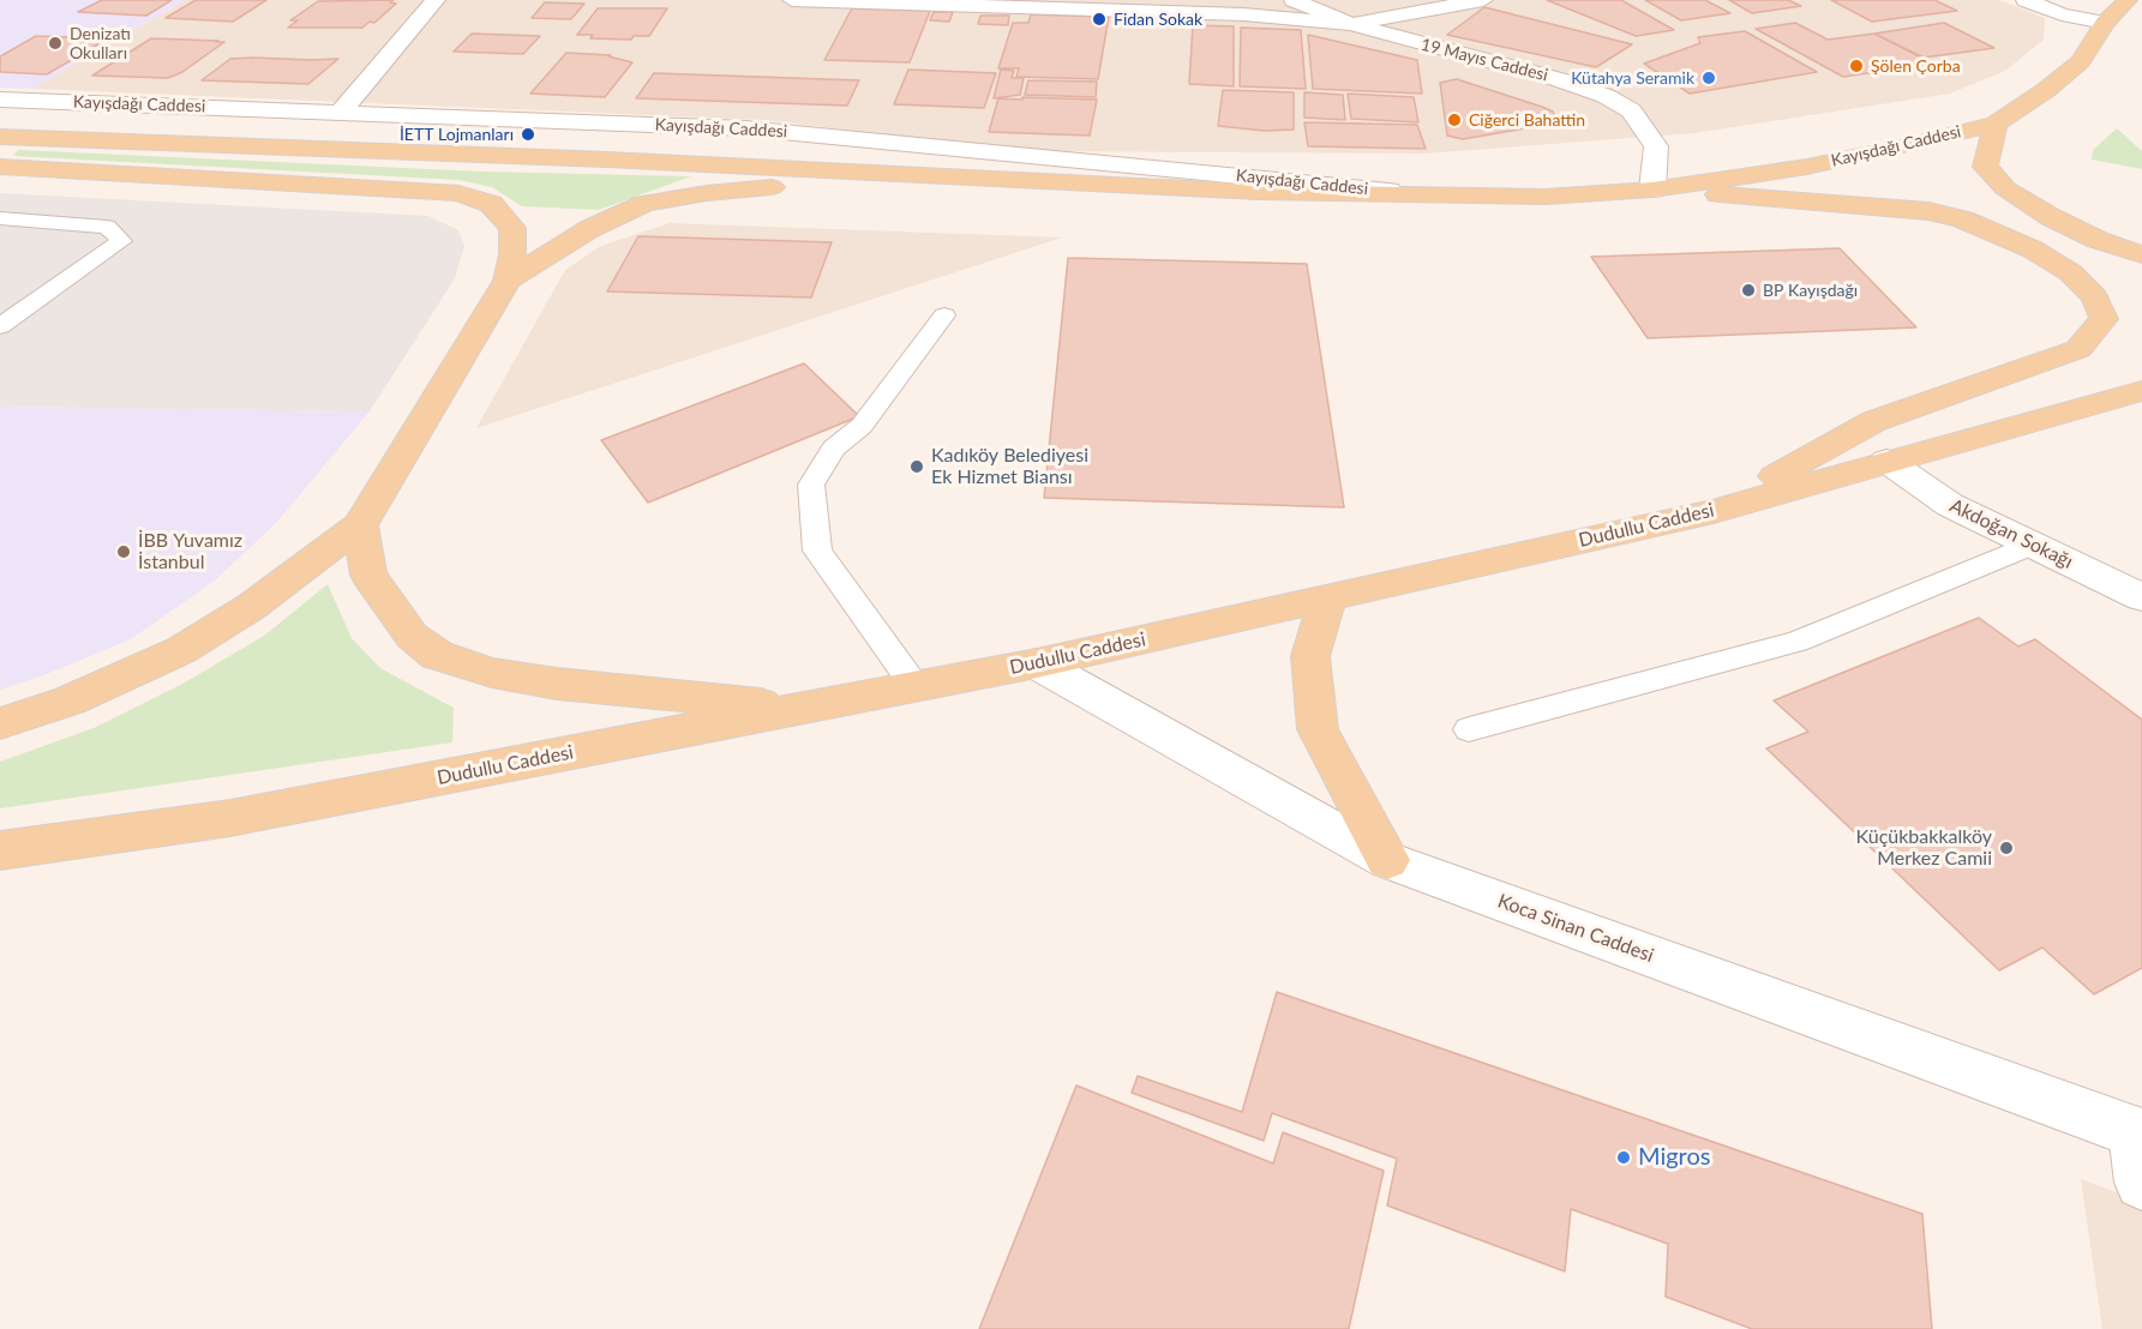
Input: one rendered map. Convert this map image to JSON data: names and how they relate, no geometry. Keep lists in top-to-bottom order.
{
  "streets": {
    "main road": ["Kayışdağı Caddesi", "Dudullu Caddesi"],
    "street": ["19 Mayıs Caddesi", "Akdoğan Sokağı", "Koca Sinan Caddesi"]
  },
  "crossings": [
    ["19 Mayıs Caddesi", "Kayışdağı Caddesi"],
    ["Dudullu Caddesi", "Akdoğan Sokağı"],
    ["Dudullu Caddesi", "Koca Sinan Caddesi"]
  ],
  "places": [
    "Fidan Sokak",
    "Denizatı Okulları",
    "Şölen Çorba",
    "Kütahya Seramik",
    "Ciğerci Bahattin",
    "İETT Lojmanları",
    "BP Kayışdağı",
    "Kadıköy Belediyesi Ek Hizmet Biansı",
    "İBB Yuvamız İstanbul",
    "Küçükbakkalköy Merkez Camii",
    "Migros"
  ]
}
